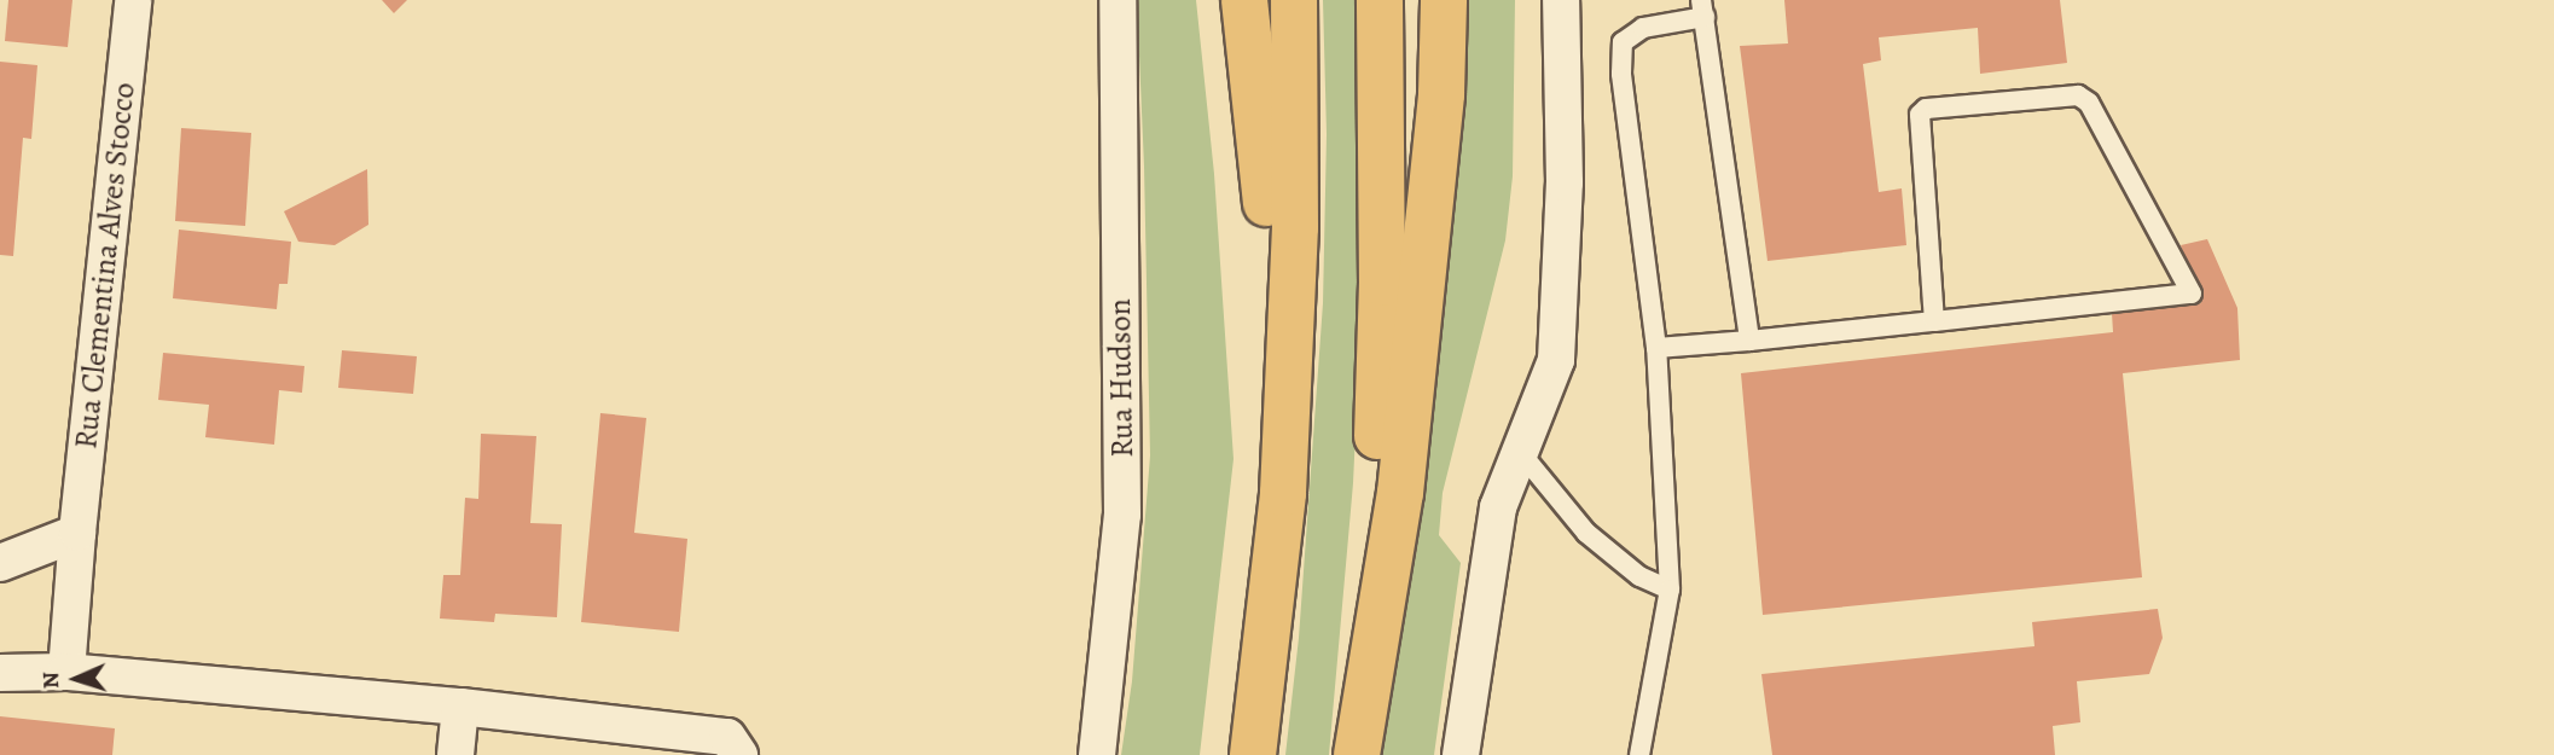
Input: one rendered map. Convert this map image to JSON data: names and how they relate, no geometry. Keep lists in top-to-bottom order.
{
  "streets": {
    "street": ["Rua Clementina Alves Stocco", "Rua Hudson"]
  },
  "north": "left"
}
